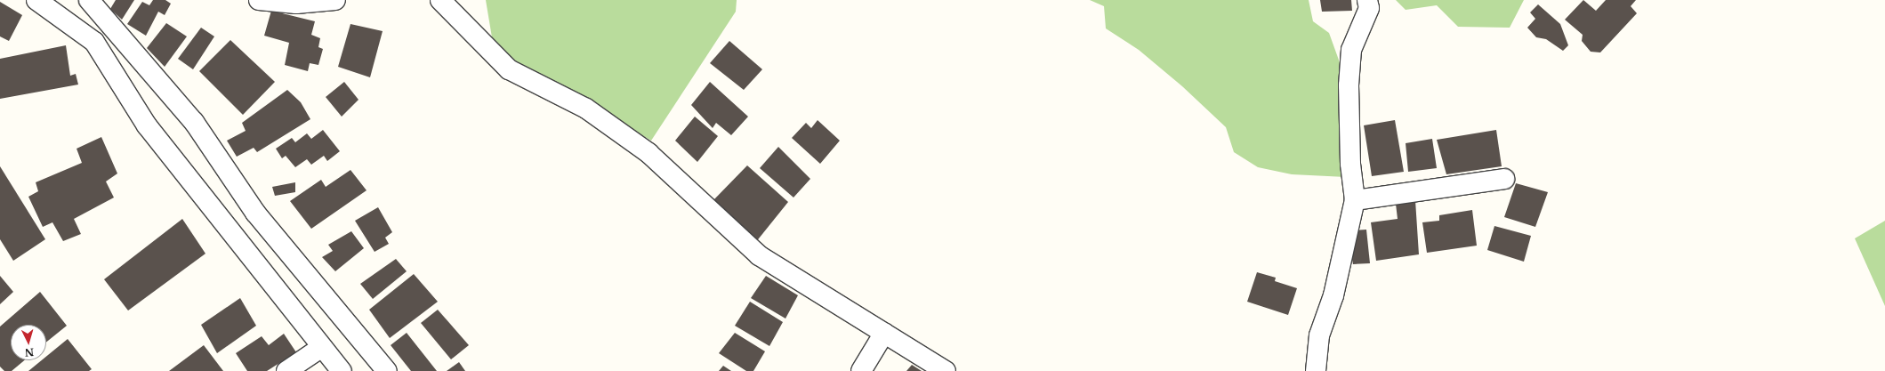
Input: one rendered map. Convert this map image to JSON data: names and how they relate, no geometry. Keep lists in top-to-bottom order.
{
  "north": "bottom"
}
